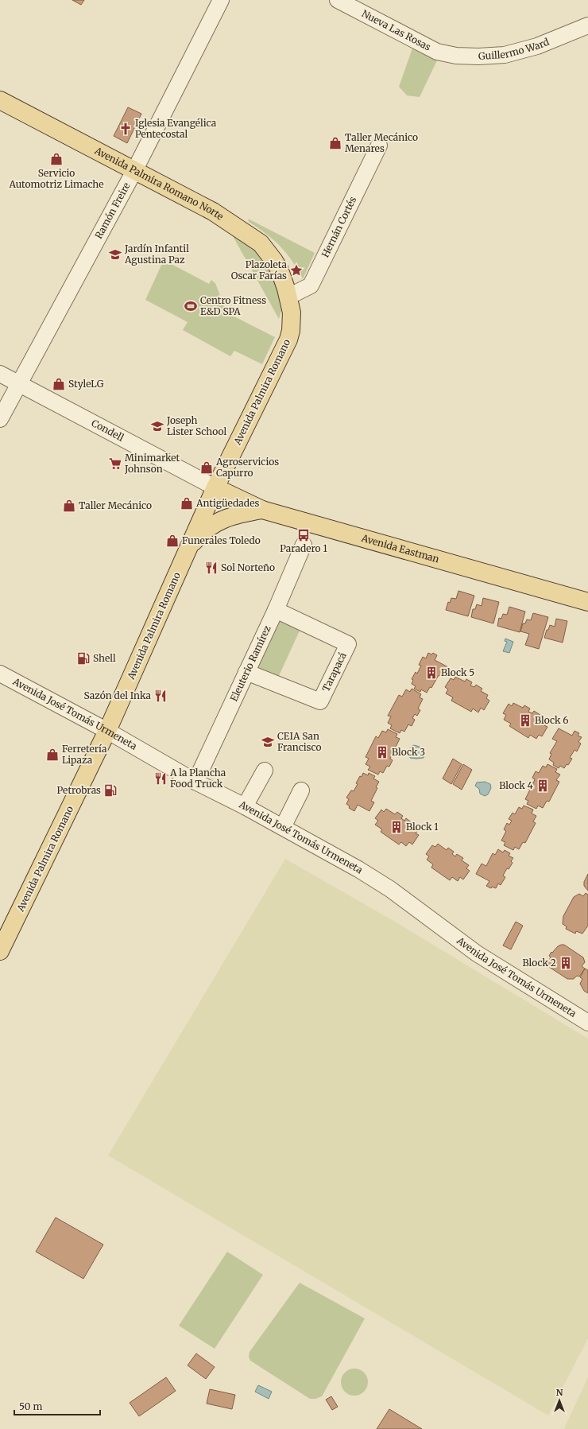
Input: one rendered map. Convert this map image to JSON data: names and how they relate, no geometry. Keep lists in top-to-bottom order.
{
  "streets": {
    "main road": ["Avenida Palmira Romano Norte", "Avenida Palmira Romano", "Avenida Eastman"],
    "street": [
      "Nueva Las Rosas",
      "Guillermo Ward",
      "Ramón Freire",
      "Hernán Cortés",
      "Condell",
      "Eleuterio Ramírez",
      "Tarapacá",
      "Avenida José Tomás Urmeneta"
    ]
  },
  "crossings": [
    ["Nueva Las Rosas", "Guillermo Ward"],
    ["Avenida Palmira Romano Norte", "Ramón Freire"],
    ["Avenida Palmira Romano Norte", "Hernán Cortés"],
    ["Avenida Palmira Romano Norte", "Avenida Palmira Romano"],
    ["Ramón Freire", "Condell"],
    ["Hernán Cortés", "Avenida Palmira Romano"],
    ["Avenida Palmira Romano", "Condell"],
    ["Avenida Palmira Romano", "Avenida Eastman"],
    ["Avenida Palmira Romano", "Avenida José Tomás Urmeneta"],
    ["Condell", "Avenida Eastman"],
    ["Eleuterio Ramírez", "Tarapacá"],
    ["Eleuterio Ramírez", "Avenida José Tomás Urmeneta"]
  ],
  "places": {
    "church": ["Iglesia Evangélica Pentecostal"],
    "shop": [
      "Taller Mecánico Menares",
      "Servicio Automotriz Limache",
      "StyleLG",
      "Agroservicios Capurro",
      "Antigüedades",
      "Taller Mecánico",
      "Funerales Toledo",
      "Ferretería Lipaza"
    ],
    "school or university": ["Jardín Infantil Agustina Paz", "Joseph Lister School", "CEIA San Francisco"],
    "place": ["Plazoleta Oscar Farías"],
    "sports": ["Centro Fitness E&D SPA"],
    "supermarket": ["Minimarket Johnson"],
    "bus stop": ["Paradero 1"],
    "restaurant": ["Sol Norteño", "Sazón del Inka", "A la Plancha Food Truck"],
    "fuel station": ["Shell", "Petrobras"],
    "building": [
      "Block 5",
      "Block 6",
      "Block 3",
      "Block 4",
      "Block 1",
      "Block 2"
    ]
  },
  "scale_bar": "50 m",
  "north": "top"
}
